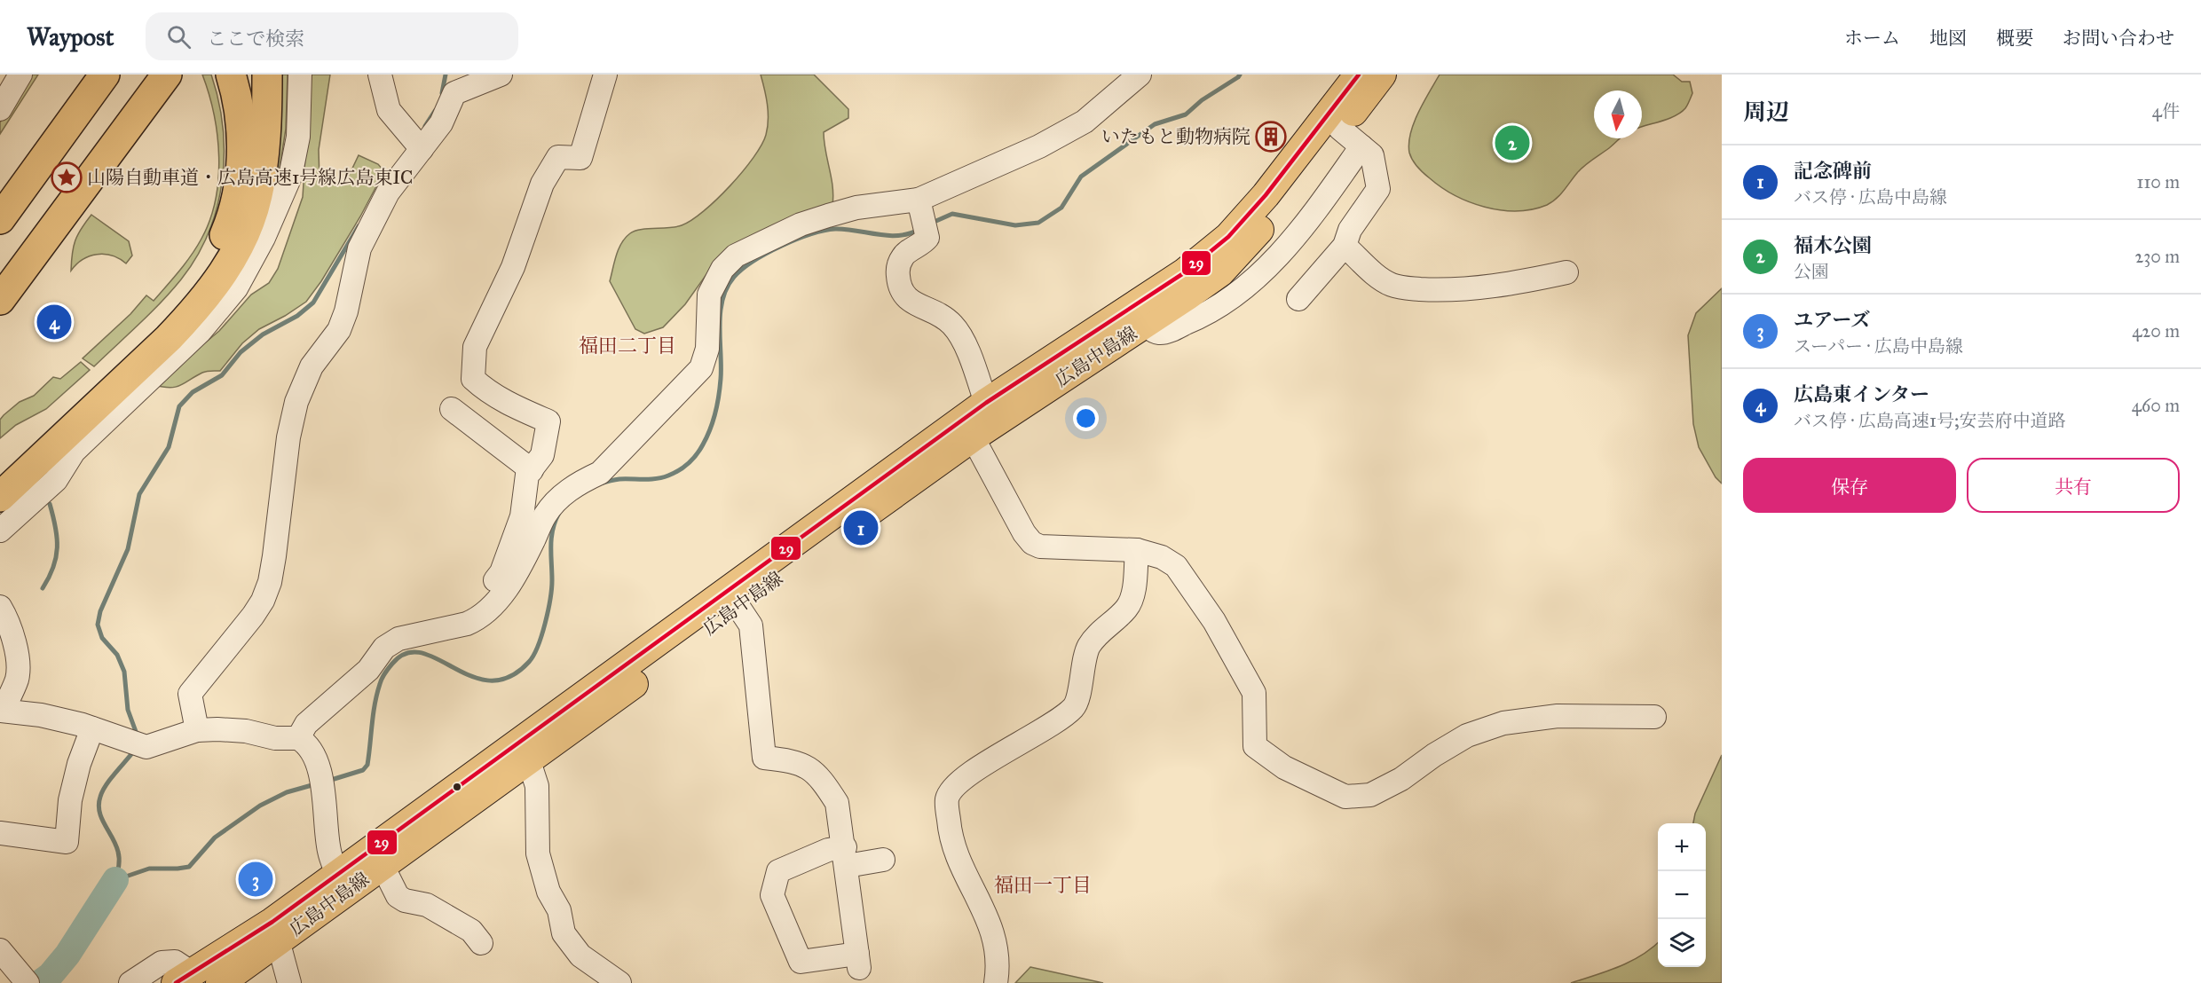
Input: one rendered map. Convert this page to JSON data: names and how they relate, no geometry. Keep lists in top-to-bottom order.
{
  "streets": {
    "main road": ["広島中島線"]
  },
  "districts": ["福田二丁目", "福田一丁目"],
  "places": {
    "building": ["いたもと動物病院"],
    "place": ["山陽自動車道・広島高速1号線広島東IC"]
  },
  "lines": ["transit line 29"],
  "north": "bottom",
  "page": {
    "header": "Waypost",
    "search": "ここで検索",
    "nav": [
      "ホーム",
      "地図",
      "概要",
      "お問い合わせ"
    ],
    "heading": ["周辺", "4件"],
    "pins": [
      "2",
      "4",
      "1",
      "3"
    ],
    "list": [
      {
        "mark": "1",
        "name": "記念碑前",
        "note": "バス停 · 広島中島線",
        "value": "110 m"
      },
      {
        "mark": "2",
        "name": "福木公園",
        "note": "公園",
        "value": "230 m"
      },
      {
        "mark": "3",
        "name": "ユアーズ",
        "note": "スーパー · 広島中島線",
        "value": "420 m"
      },
      {
        "mark": "4",
        "name": "広島東インター",
        "note": "バス停 · 広島高速1号;安芸府中道路",
        "value": "460 m"
      }
    ],
    "buttons": ["保存", "共有"],
    "map_buttons": ["+", "−"]
  }
}
